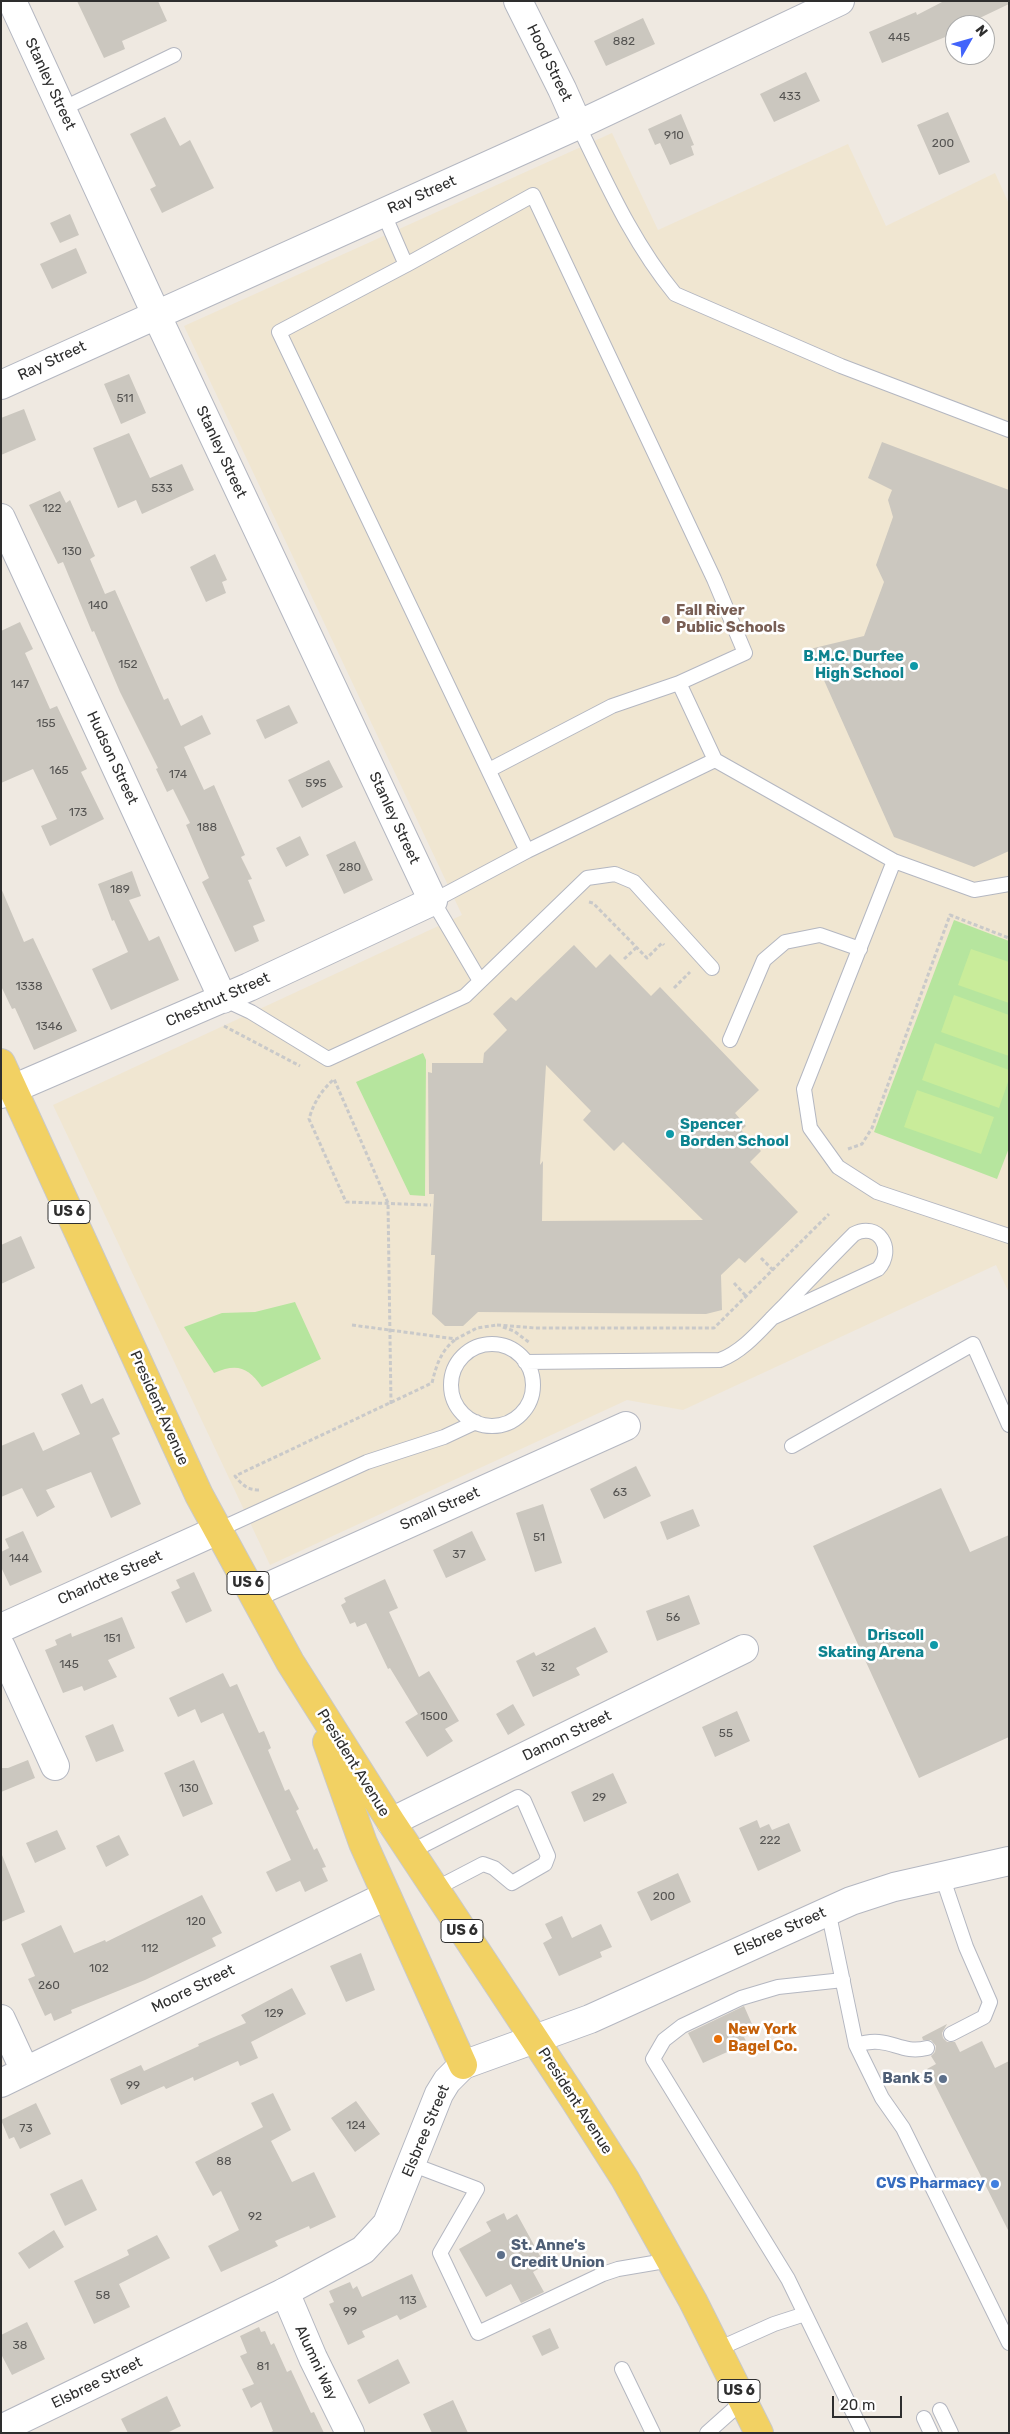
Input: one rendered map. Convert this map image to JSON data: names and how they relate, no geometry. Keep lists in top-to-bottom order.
{
  "streets": {
    "main road": ["US 6", "President Avenue"],
    "street": [
      "Hood Street",
      "Stanley Street",
      "Ray Street",
      "Hudson Street",
      "Chestnut Street",
      "Small Street",
      "Charlotte Street",
      "Damon Street",
      "Elsbree Street",
      "Moore Street",
      "Alumni Way"
    ]
  },
  "crossings": [
    ["Hood Street", "Ray Street"],
    ["Stanley Street", "Ray Street"],
    ["Stanley Street", "Chestnut Street"],
    ["Hudson Street", "Chestnut Street"],
    ["Chestnut Street", "President Avenue"],
    ["President Avenue", "Small Street"],
    ["President Avenue", "Charlotte Street"],
    ["President Avenue", "Damon Street"],
    ["President Avenue", "Elsbree Street"],
    ["Elsbree Street", "Alumni Way"]
  ],
  "places": [
    "Fall River Public Schools",
    "B.M.C. Durfee High School",
    "Spencer Borden School",
    "Driscoll Skating Arena",
    "New York Bagel Co.",
    "Bank 5",
    "CVS Pharmacy",
    "St. Anne's Credit Union"
  ],
  "house_numbers": [
    "445",
    "882",
    "433",
    "910",
    "200",
    "511",
    "533",
    "122",
    "130",
    "140",
    "152",
    "147",
    "155",
    "165",
    "174",
    "595",
    "173",
    "188",
    "280",
    "189",
    "1338",
    "1346",
    "63",
    "51",
    "37",
    "144",
    "56",
    "151",
    "145",
    "32",
    "1500",
    "55",
    "130",
    "29",
    "222",
    "200",
    "120",
    "112",
    "102",
    "260",
    "129",
    "99",
    "124",
    "73",
    "88",
    "92",
    "58",
    "113",
    "99",
    "38",
    "81"
  ],
  "scale_bar": "20 m",
  "north": "top right"
}
